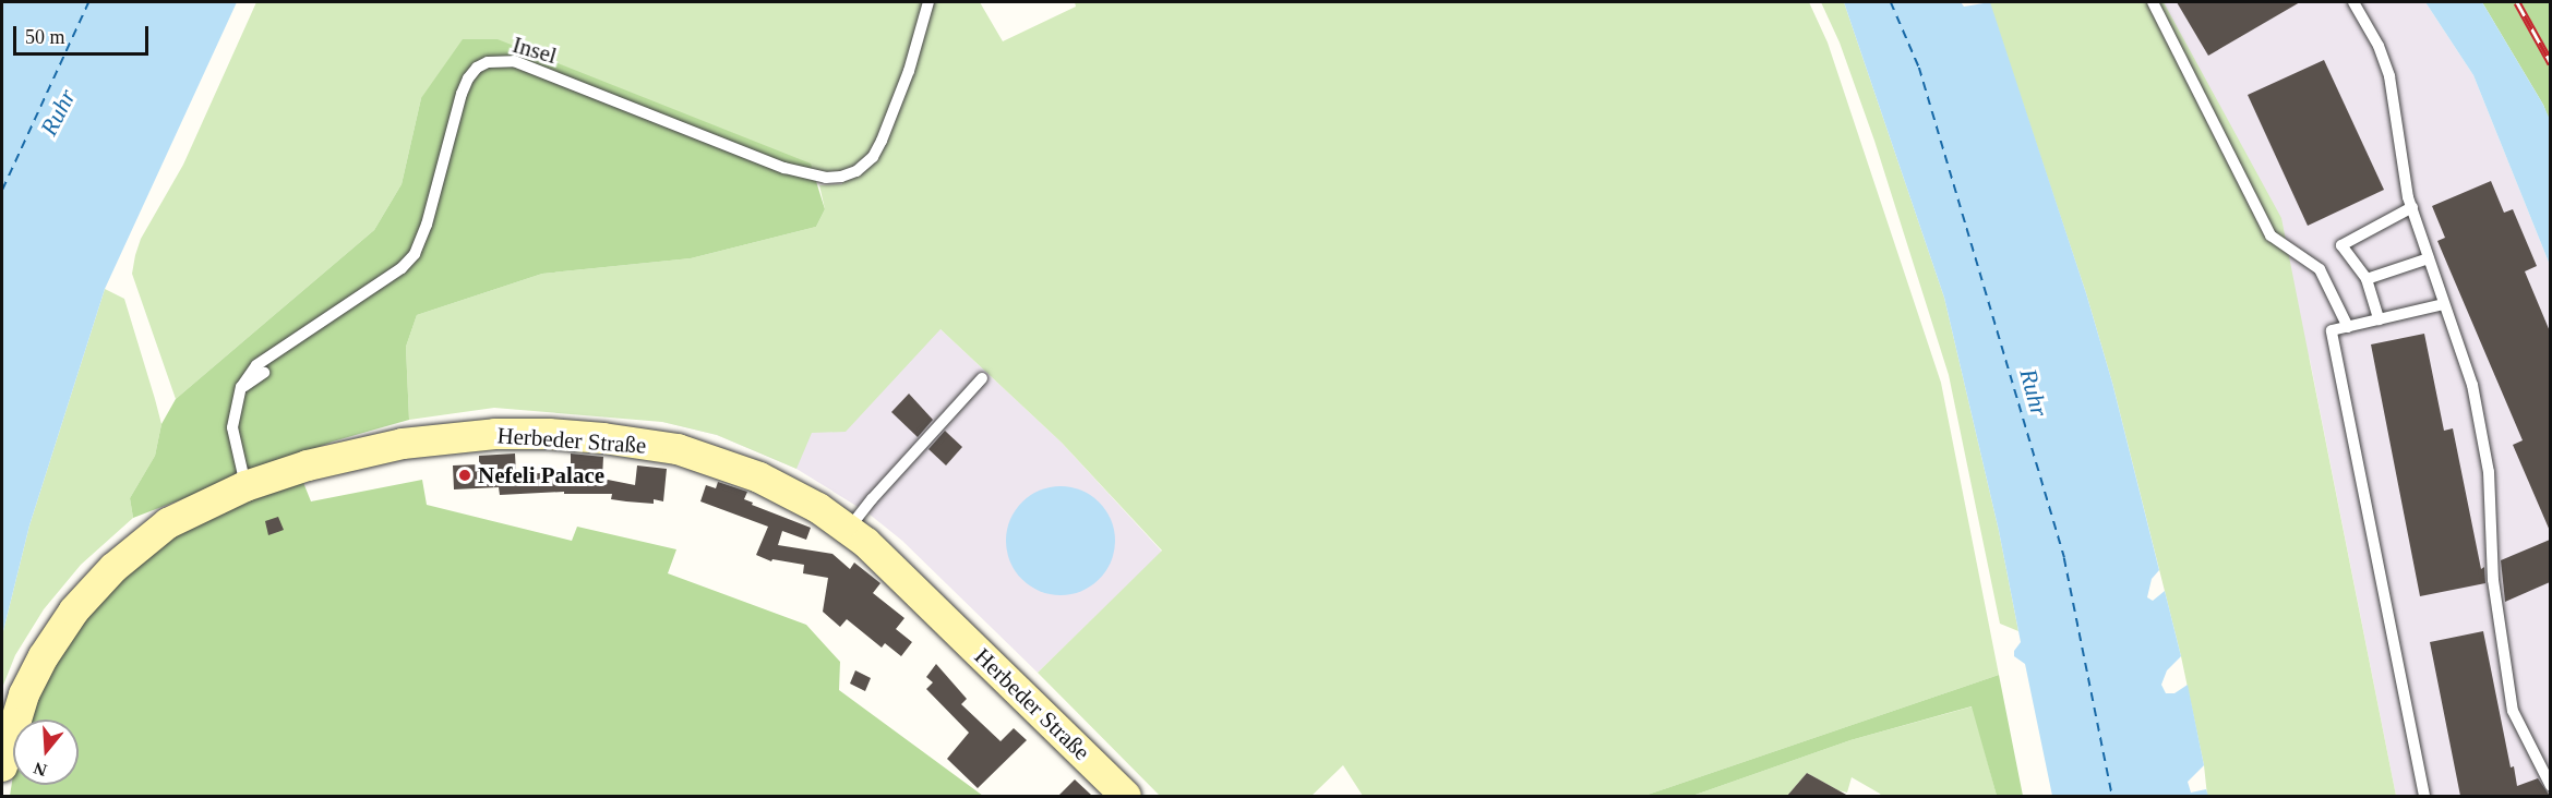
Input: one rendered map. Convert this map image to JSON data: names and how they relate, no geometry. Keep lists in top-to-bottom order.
{
  "streets": {
    "main road": ["Herbeder Straße"],
    "lane": ["Insel"]
  },
  "crossings": [
    ["Insel", "Herbeder Straße"]
  ],
  "water": ["Ruhr"],
  "places": ["Nefeli Palace"],
  "scale_bar": "50 m",
  "north": "bottom"
}
